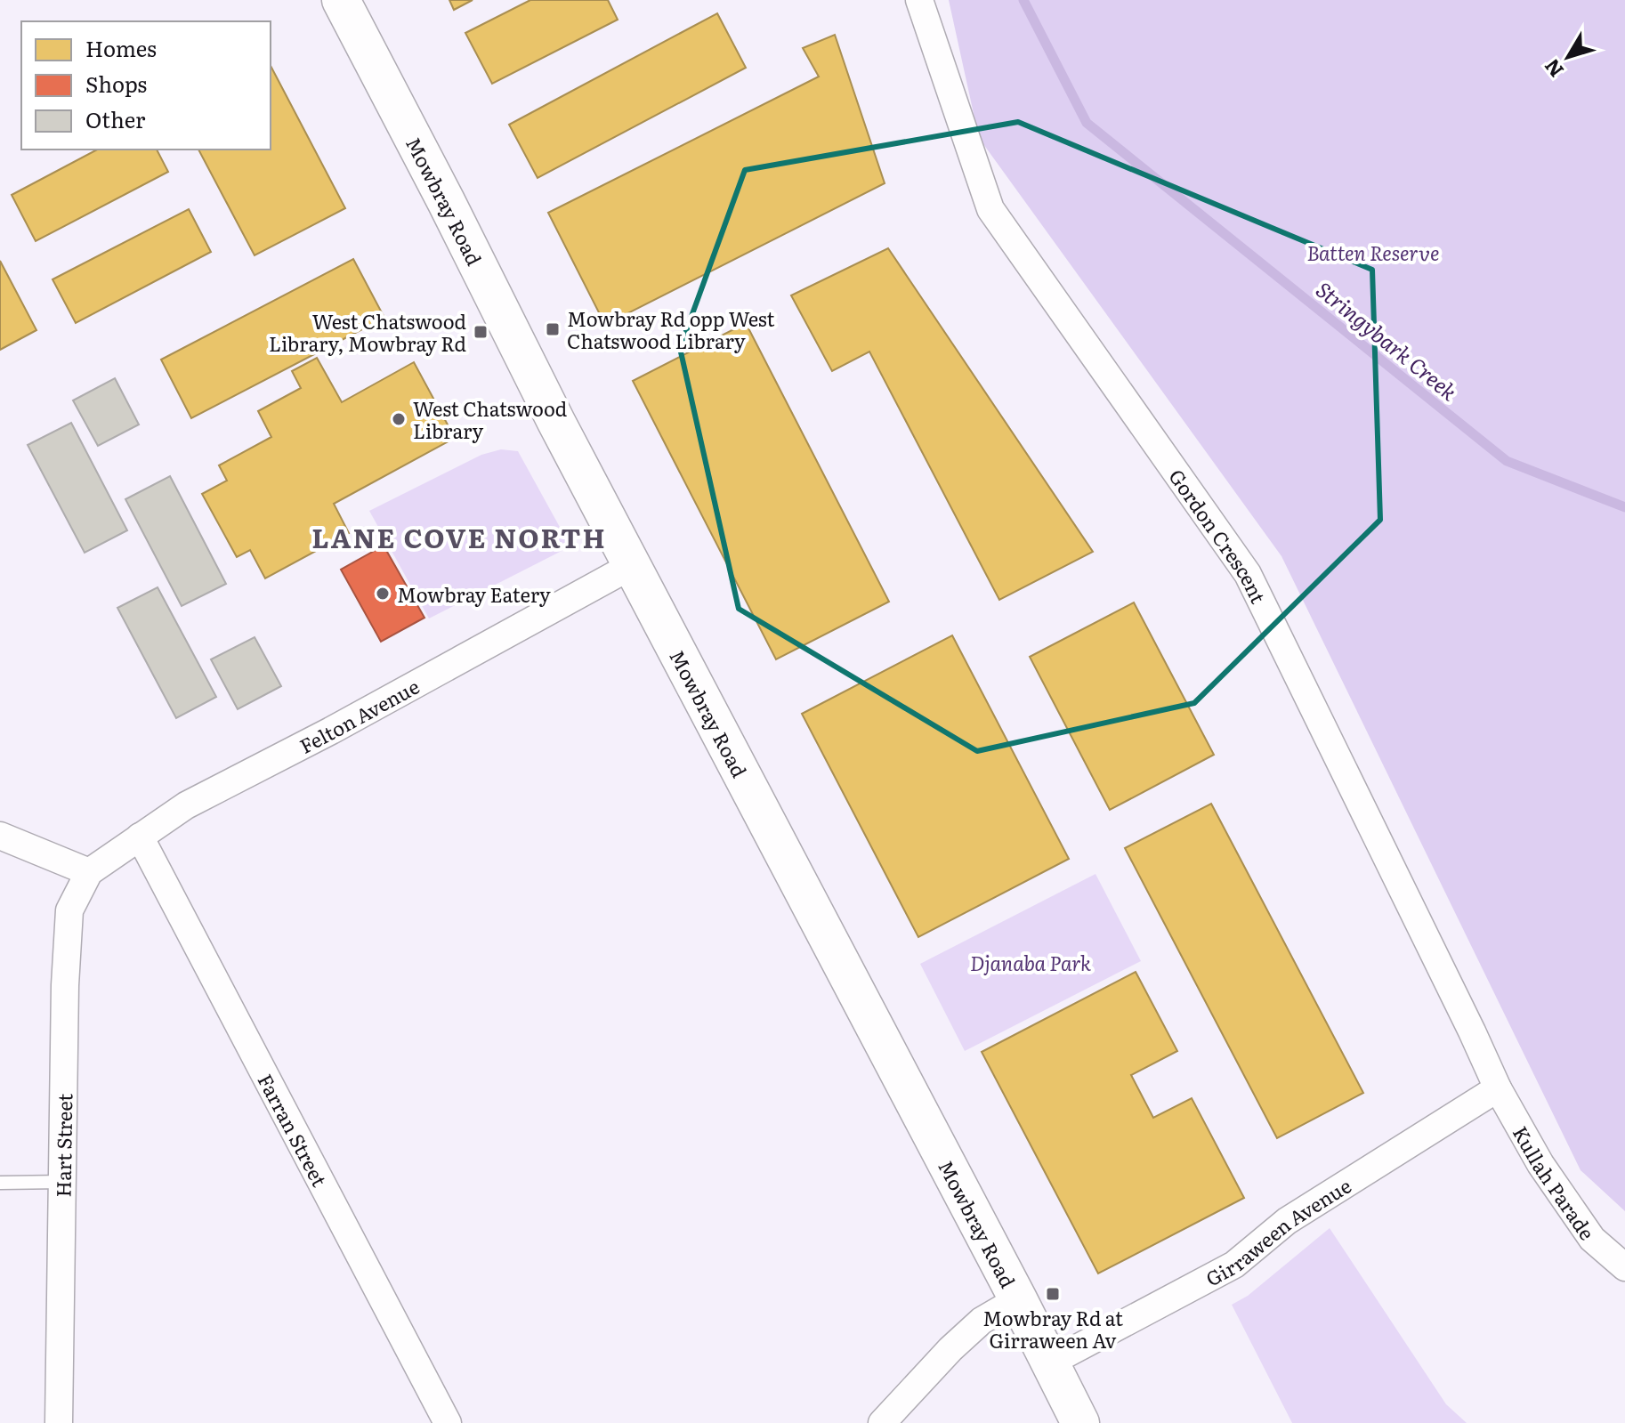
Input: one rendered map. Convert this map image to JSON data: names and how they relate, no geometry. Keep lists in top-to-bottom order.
{
  "streets": {
    "main road": ["Mowbray Road"],
    "street": [
      "Gordon Crescent",
      "Felton Avenue",
      "Farran Street",
      "Hart Street",
      "Kullah Parade",
      "Girraween Avenue"
    ]
  },
  "crossings": [
    ["Mowbray Road", "Felton Avenue"],
    ["Mowbray Road", "Girraween Avenue"],
    ["Gordon Crescent", "Kullah Parade"],
    ["Gordon Crescent", "Girraween Avenue"],
    ["Felton Avenue", "Farran Street"],
    ["Felton Avenue", "Hart Street"],
    ["Kullah Parade", "Girraween Avenue"]
  ],
  "districts": ["LANE COVE NORTH"],
  "water": ["Stringybark Creek"],
  "parks": ["Batten Reserve", "Djanaba Park"],
  "places": {
    "transit": ["Mowbray Rd opp West Chatswood Library", "West Chatswood Library, Mowbray Rd", "Mowbray Rd at Girraween Av"],
    "other": ["West Chatswood Library", "Mowbray Eatery"]
  },
  "legend": ["Homes", "Shops", "Other"],
  "north": "bottom left"
}
